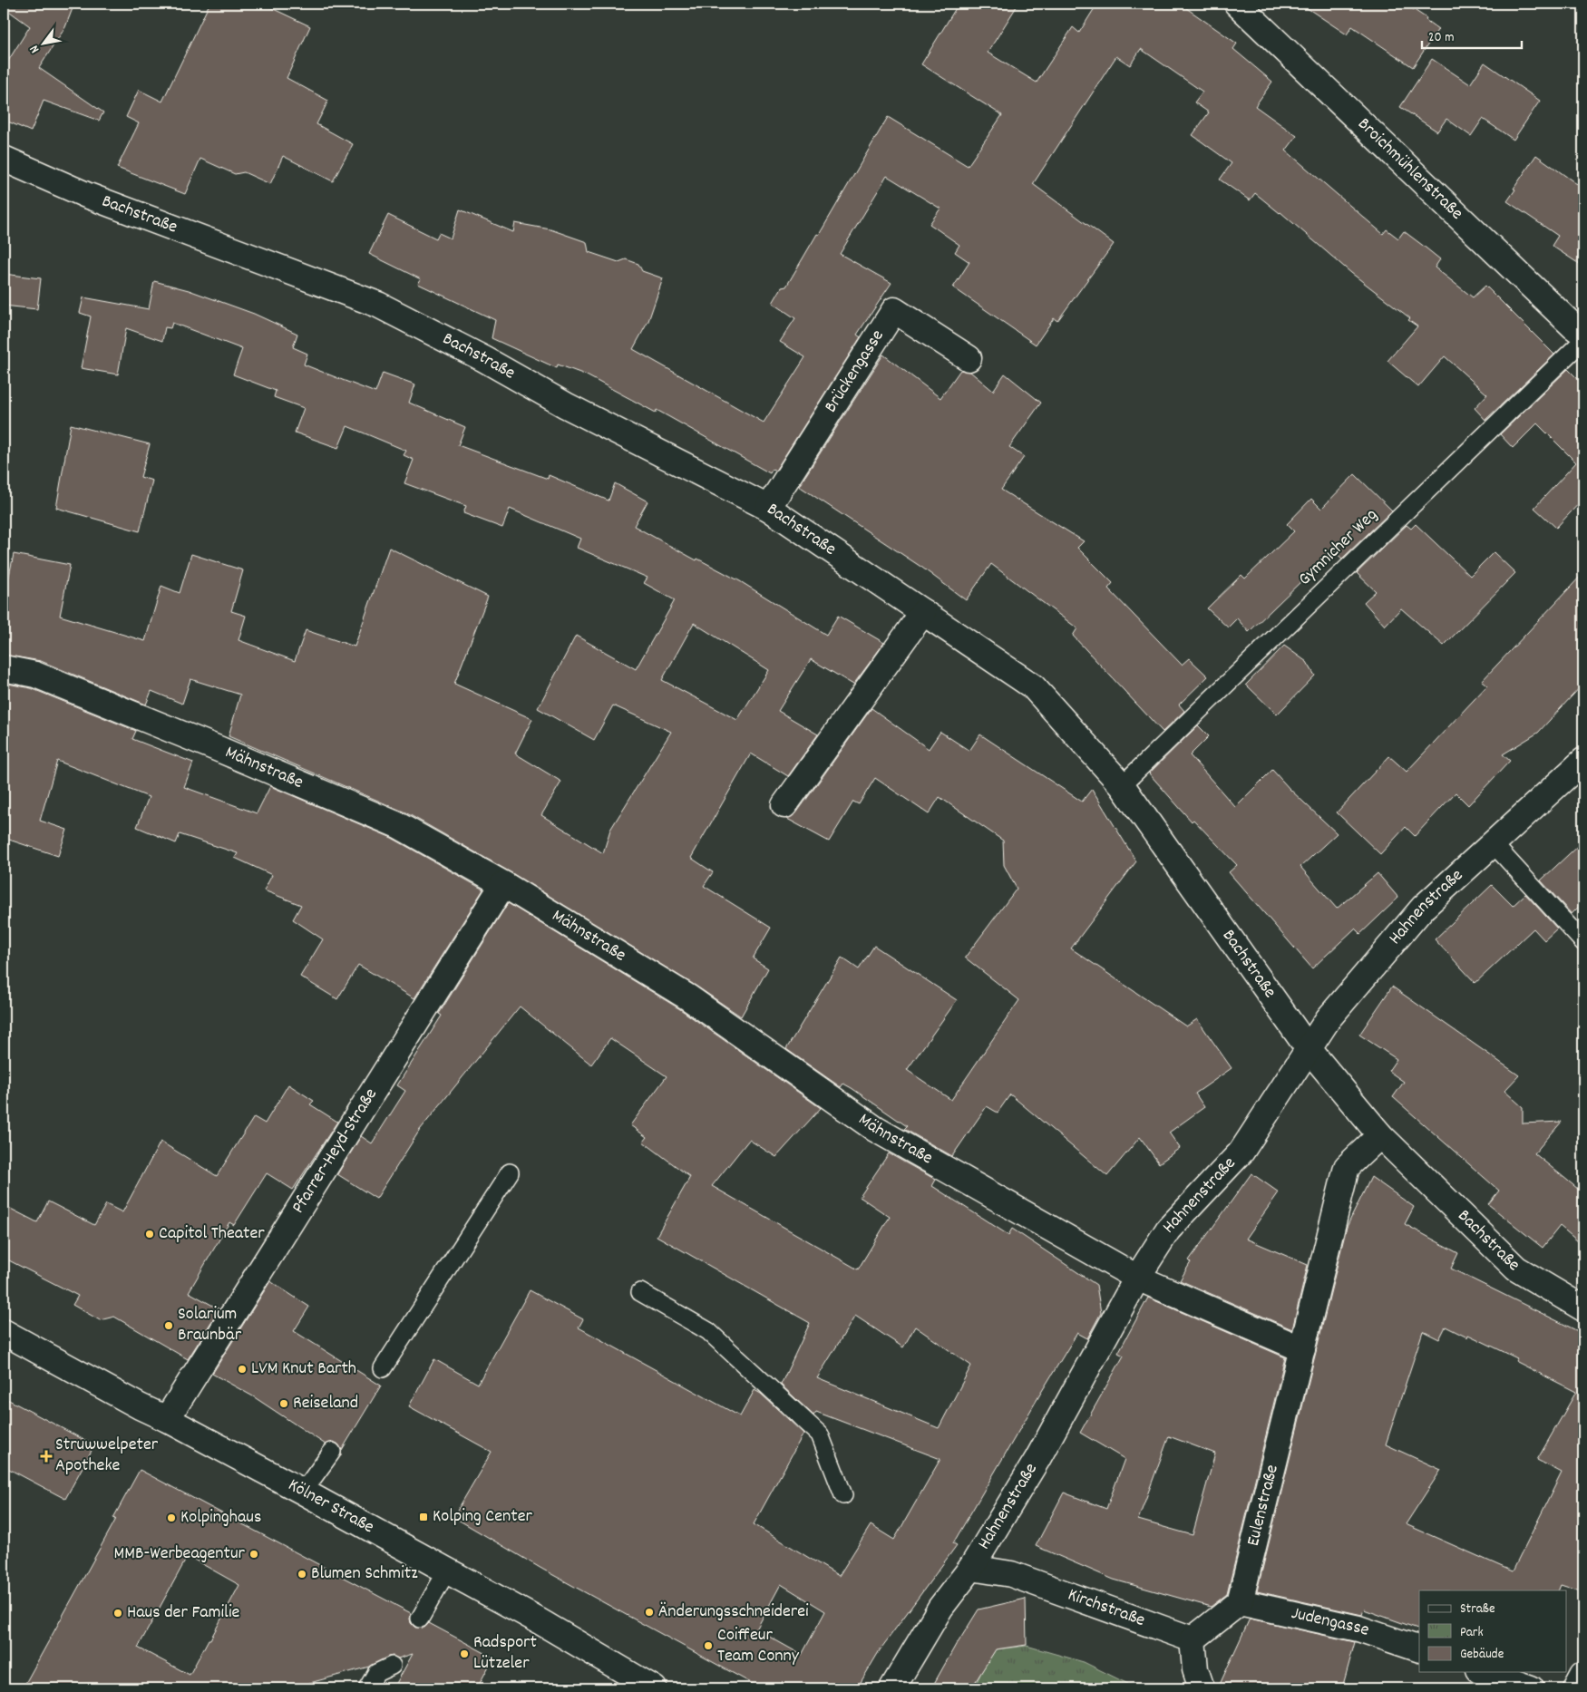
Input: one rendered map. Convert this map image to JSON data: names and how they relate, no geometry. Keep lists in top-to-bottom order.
{
  "streets": {
    "street": [
      "Broichmühlenstraße",
      "Bachstraße",
      "Brückengasse",
      "Mähnstraße",
      "Hahnenstraße",
      "Pfarrer-Heyd-Straße",
      "Eulenstraße",
      "Kölner Straße",
      "Kirchstraße",
      "Judengasse"
    ],
    "lane": ["Gymnicher Weg"]
  },
  "crossings": [
    ["Bachstraße", "Brückengasse"],
    ["Bachstraße", "Gymnicher Weg"],
    ["Bachstraße", "Hahnenstraße"],
    ["Bachstraße", "Eulenstraße"],
    ["Mähnstraße", "Hahnenstraße"],
    ["Mähnstraße", "Pfarrer-Heyd-Straße"],
    ["Hahnenstraße", "Kirchstraße"],
    ["Pfarrer-Heyd-Straße", "Kölner Straße"],
    ["Eulenstraße", "Judengasse"]
  ],
  "places": {
    "other": [
      "Capitol Theater",
      "Solarium Braunbär",
      "LVM Knut Barth",
      "Reiseland",
      "Kolpinghaus",
      "MMB-Werbeagentur",
      "Blumen Schmitz",
      "Änderungsschneiderei",
      "Haus der Familie",
      "Coiffeur Team Conny",
      "Radsport Lützeler"
    ],
    "health": ["Struwwelpeter Apotheke"],
    "transit": ["Kolping Center"]
  },
  "legend": ["Straße", "Park", "Gebäude"],
  "scale_bar": "20 m",
  "north": "bottom left"
}
